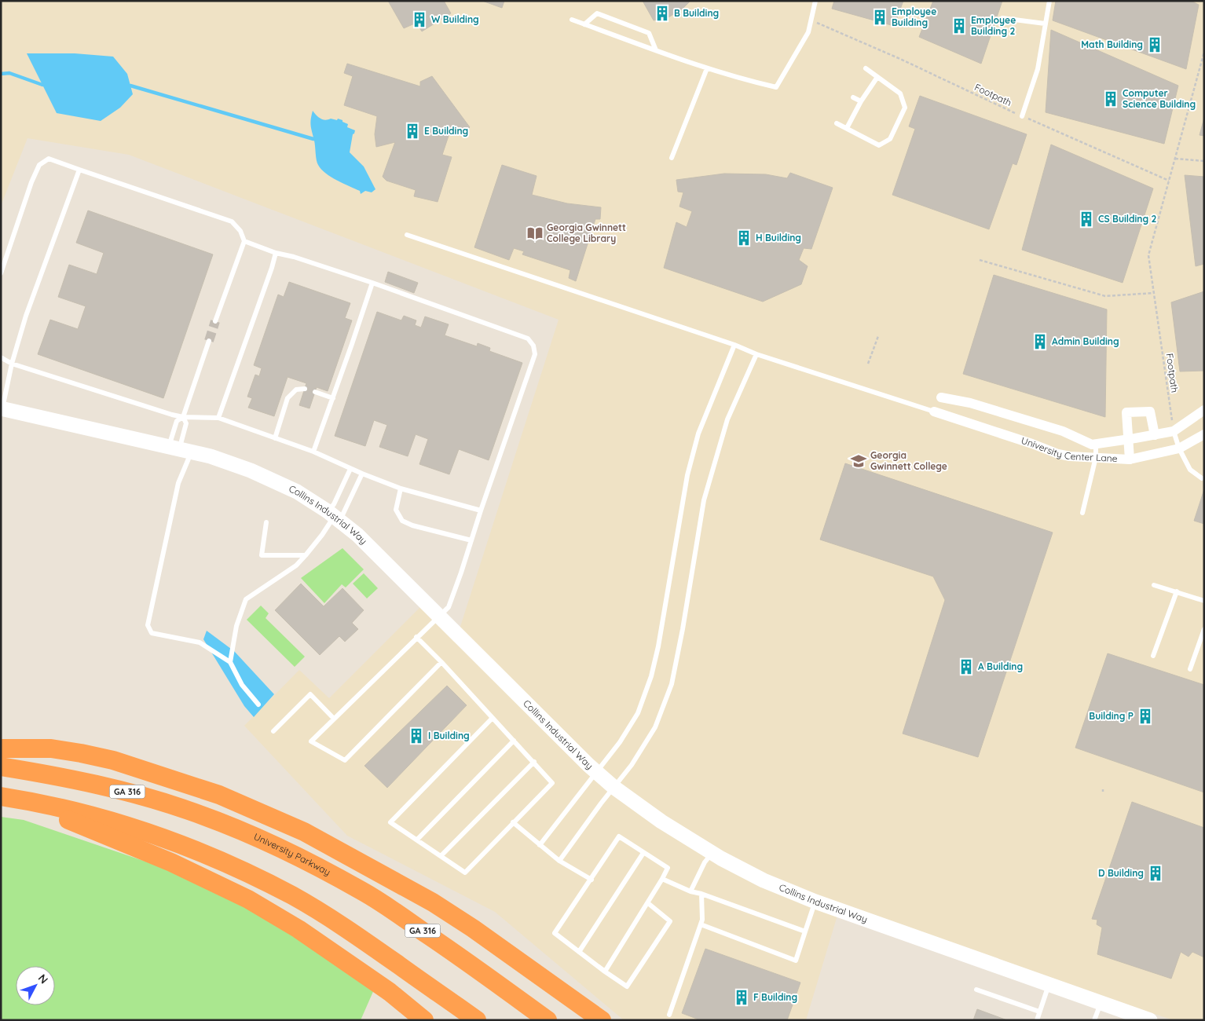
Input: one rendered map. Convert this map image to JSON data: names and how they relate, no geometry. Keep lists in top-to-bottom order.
{
  "streets": {
    "highway": ["GA 316", "University Parkway"],
    "street": ["University Center Lane", "Collins Industrial Way"],
    "path": ["Footpath"]
  },
  "crossings": [
    ["Footpath", "University Center Lane"]
  ],
  "places": {
    "building": [
      "B Building",
      "Employee Building",
      "W Building",
      "Employee Building 2",
      "Math Building",
      "Computer Science Building",
      "E Building",
      "CS Building 2",
      "H Building",
      "Admin Building",
      "A Building",
      "Building P",
      "I Building",
      "D Building",
      "F Building"
    ],
    "library": ["Georgia Gwinnett College Library"],
    "school or university": ["Georgia Gwinnett College"]
  },
  "north": "top right"
}
